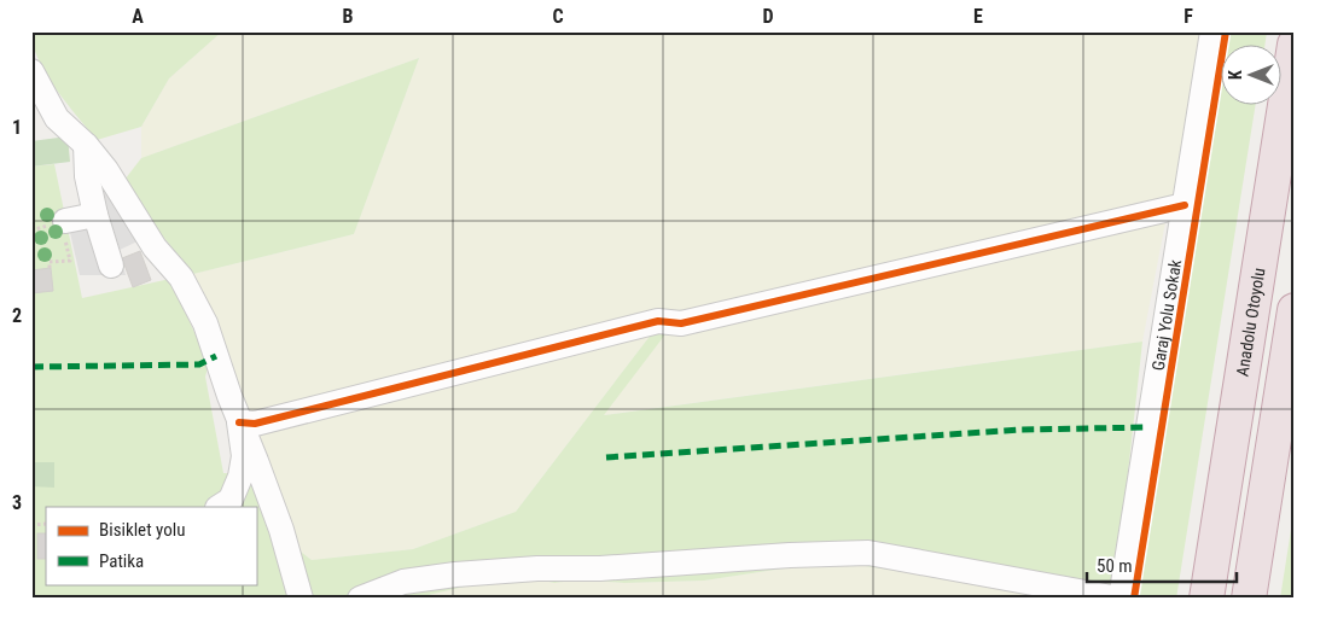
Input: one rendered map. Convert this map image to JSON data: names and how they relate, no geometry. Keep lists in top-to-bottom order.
{
  "streets": {
    "highway": ["Anadolu Otoyolu"],
    "street": ["Garaj Yolu Sokak"]
  },
  "legend": ["Bisiklet yolu", "Patika"],
  "scale_bar": "50 m",
  "north": "left",
  "grid": {
    "columns": [
      "A",
      "B",
      "C",
      "D",
      "E",
      "F"
    ],
    "rows": ["1", "2", "3"]
  }
}
